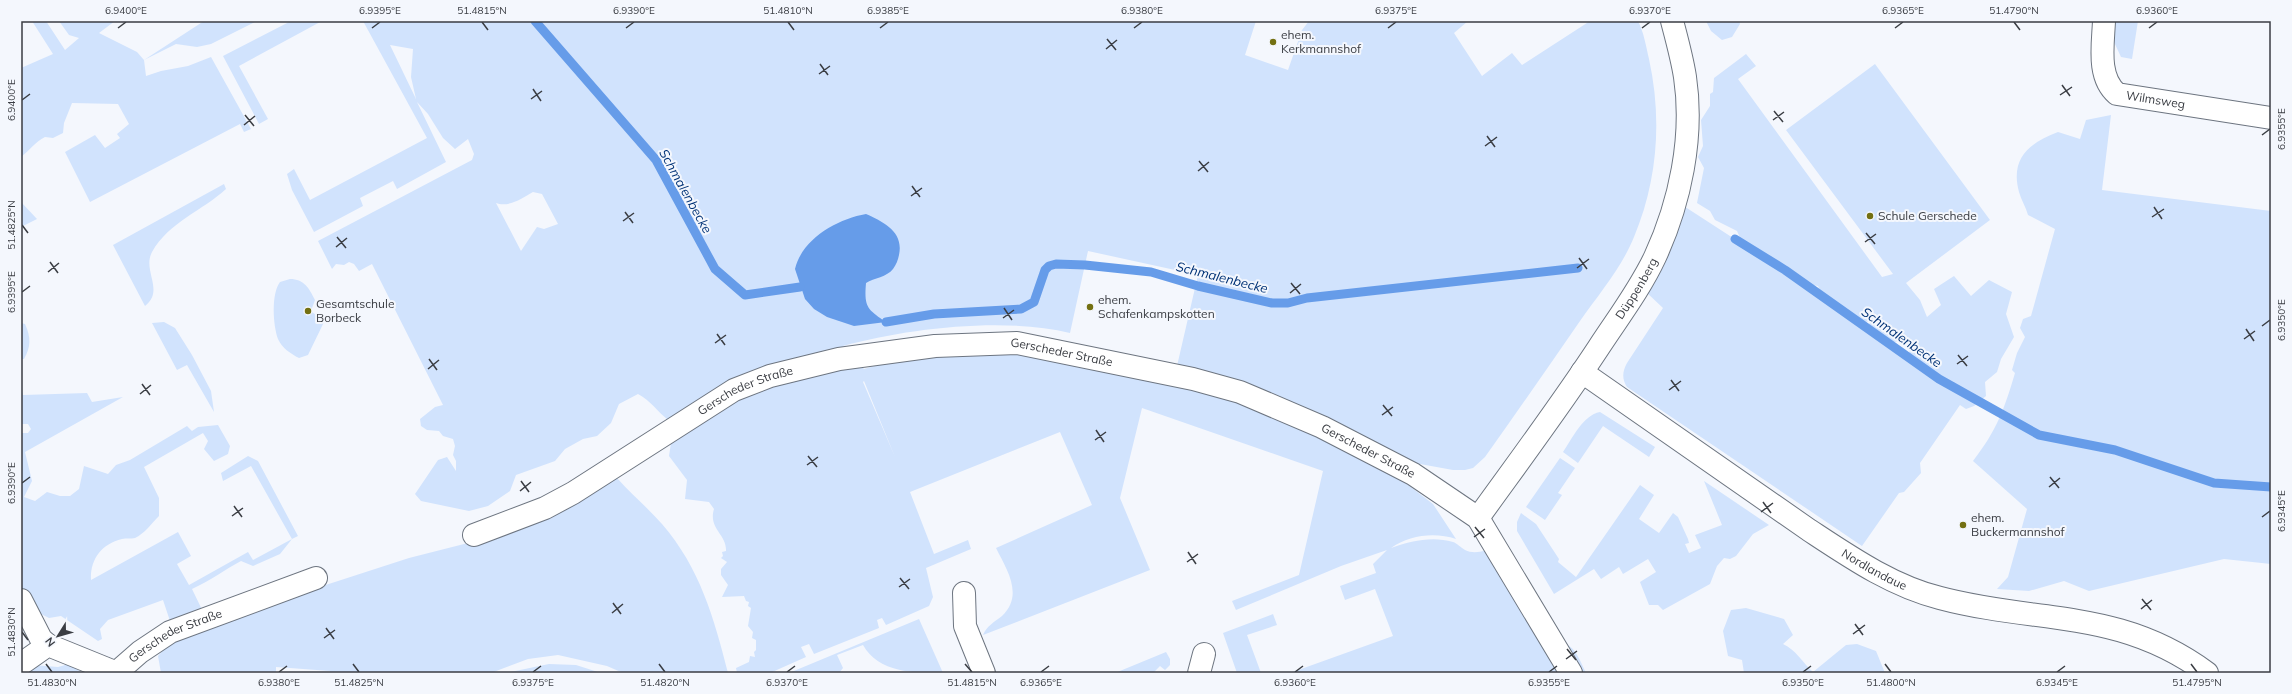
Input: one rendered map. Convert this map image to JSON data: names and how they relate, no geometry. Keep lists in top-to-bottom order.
{
  "streets": {
    "street": [
      "Wilmsweg",
      "Düppenberg",
      "Gerscheder Straße",
      "Nordlandaue"
    ]
  },
  "crossings": [
    ["Düppenberg", "Gerscheder Straße"],
    ["Düppenberg", "Nordlandaue"]
  ],
  "water": ["Schmalenbecke"],
  "places": [
    "ehem. Kerkmannshof",
    "Schule Gerschede",
    "ehem. Schafenkampskotten",
    "Gesamtschule Borbeck",
    "ehem. Buckermannshof"
  ],
  "north": "bottom left",
  "coordinates": [
    "6.9400°E",
    "6.9395°E",
    "51.4815°N",
    "6.9390°E",
    "51.4810°N",
    "6.9385°E",
    "6.9380°E",
    "6.9375°E",
    "6.9370°E",
    "6.9365°E",
    "51.4790°N",
    "6.9360°E",
    "6.9355°E",
    "51.4825°N",
    "6.9350°E",
    "6.9345°E",
    "51.4830°N",
    "51.4820°N",
    "51.4800°N",
    "51.4795°N"
  ]
}
